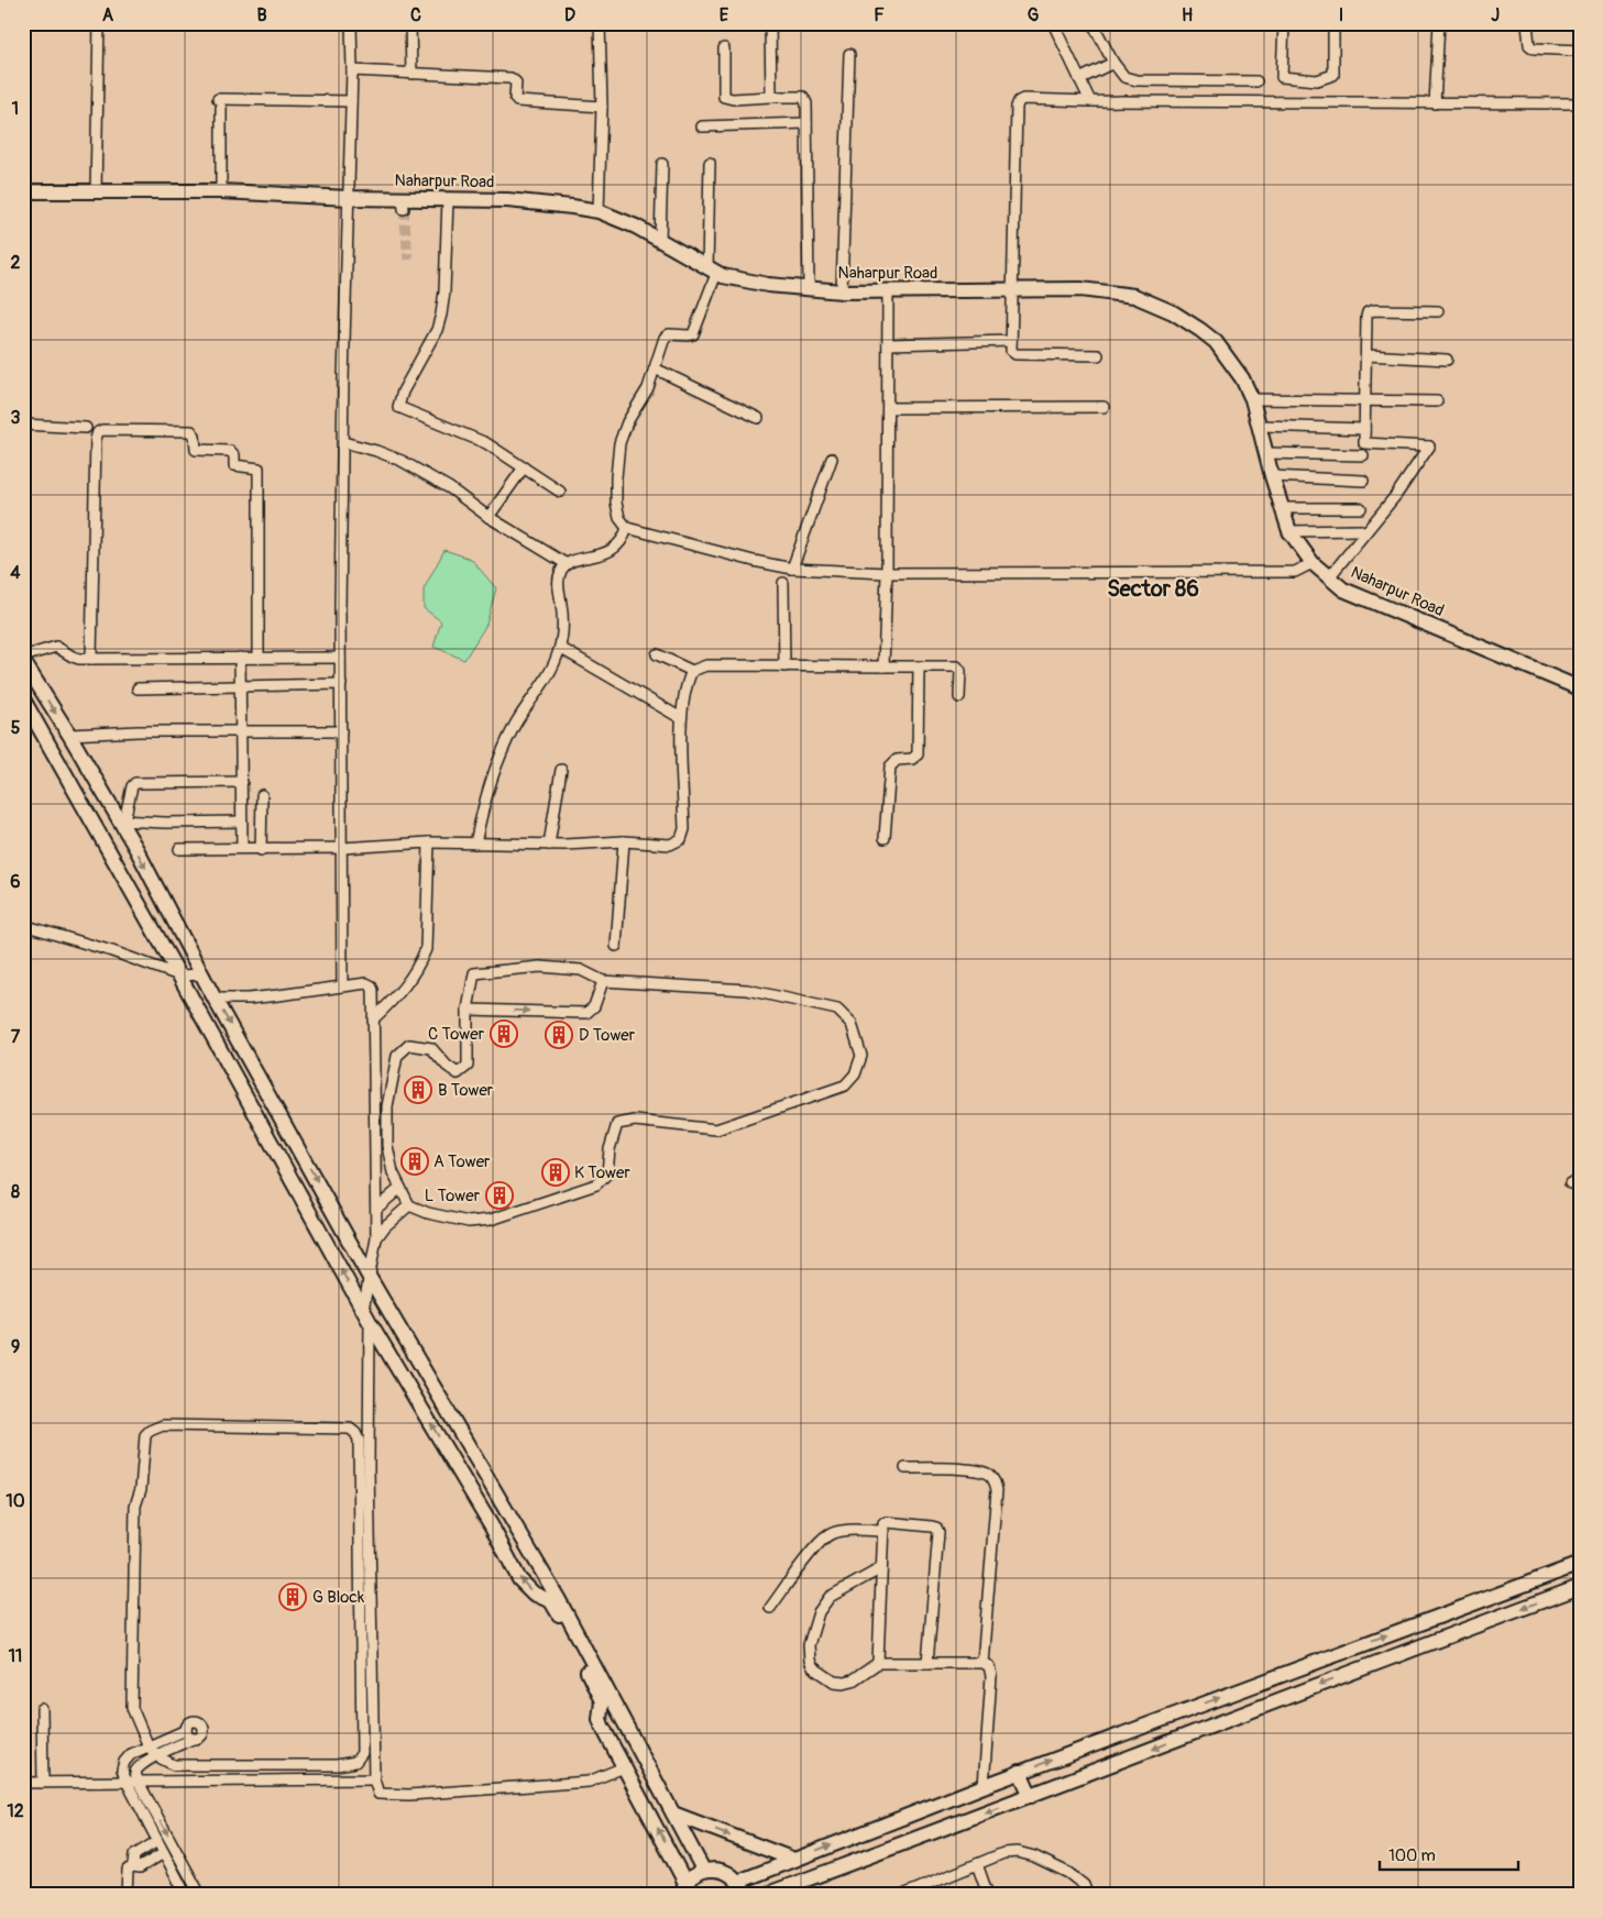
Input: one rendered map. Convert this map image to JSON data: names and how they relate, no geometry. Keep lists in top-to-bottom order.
{
  "streets": {
    "street": ["Naharpur Road"]
  },
  "districts": ["Sector 86"],
  "places": {
    "building": [
      "C Tower",
      "D Tower",
      "B Tower",
      "A Tower",
      "K Tower",
      "L Tower",
      "G Block"
    ]
  },
  "scale_bar": "100 m",
  "grid": {
    "columns": [
      "A",
      "B",
      "C",
      "D",
      "E",
      "F",
      "G",
      "H",
      "I",
      "J"
    ],
    "rows": [
      "1",
      "2",
      "3",
      "4",
      "5",
      "6",
      "7",
      "8",
      "9",
      "10",
      "11",
      "12"
    ]
  }
}
